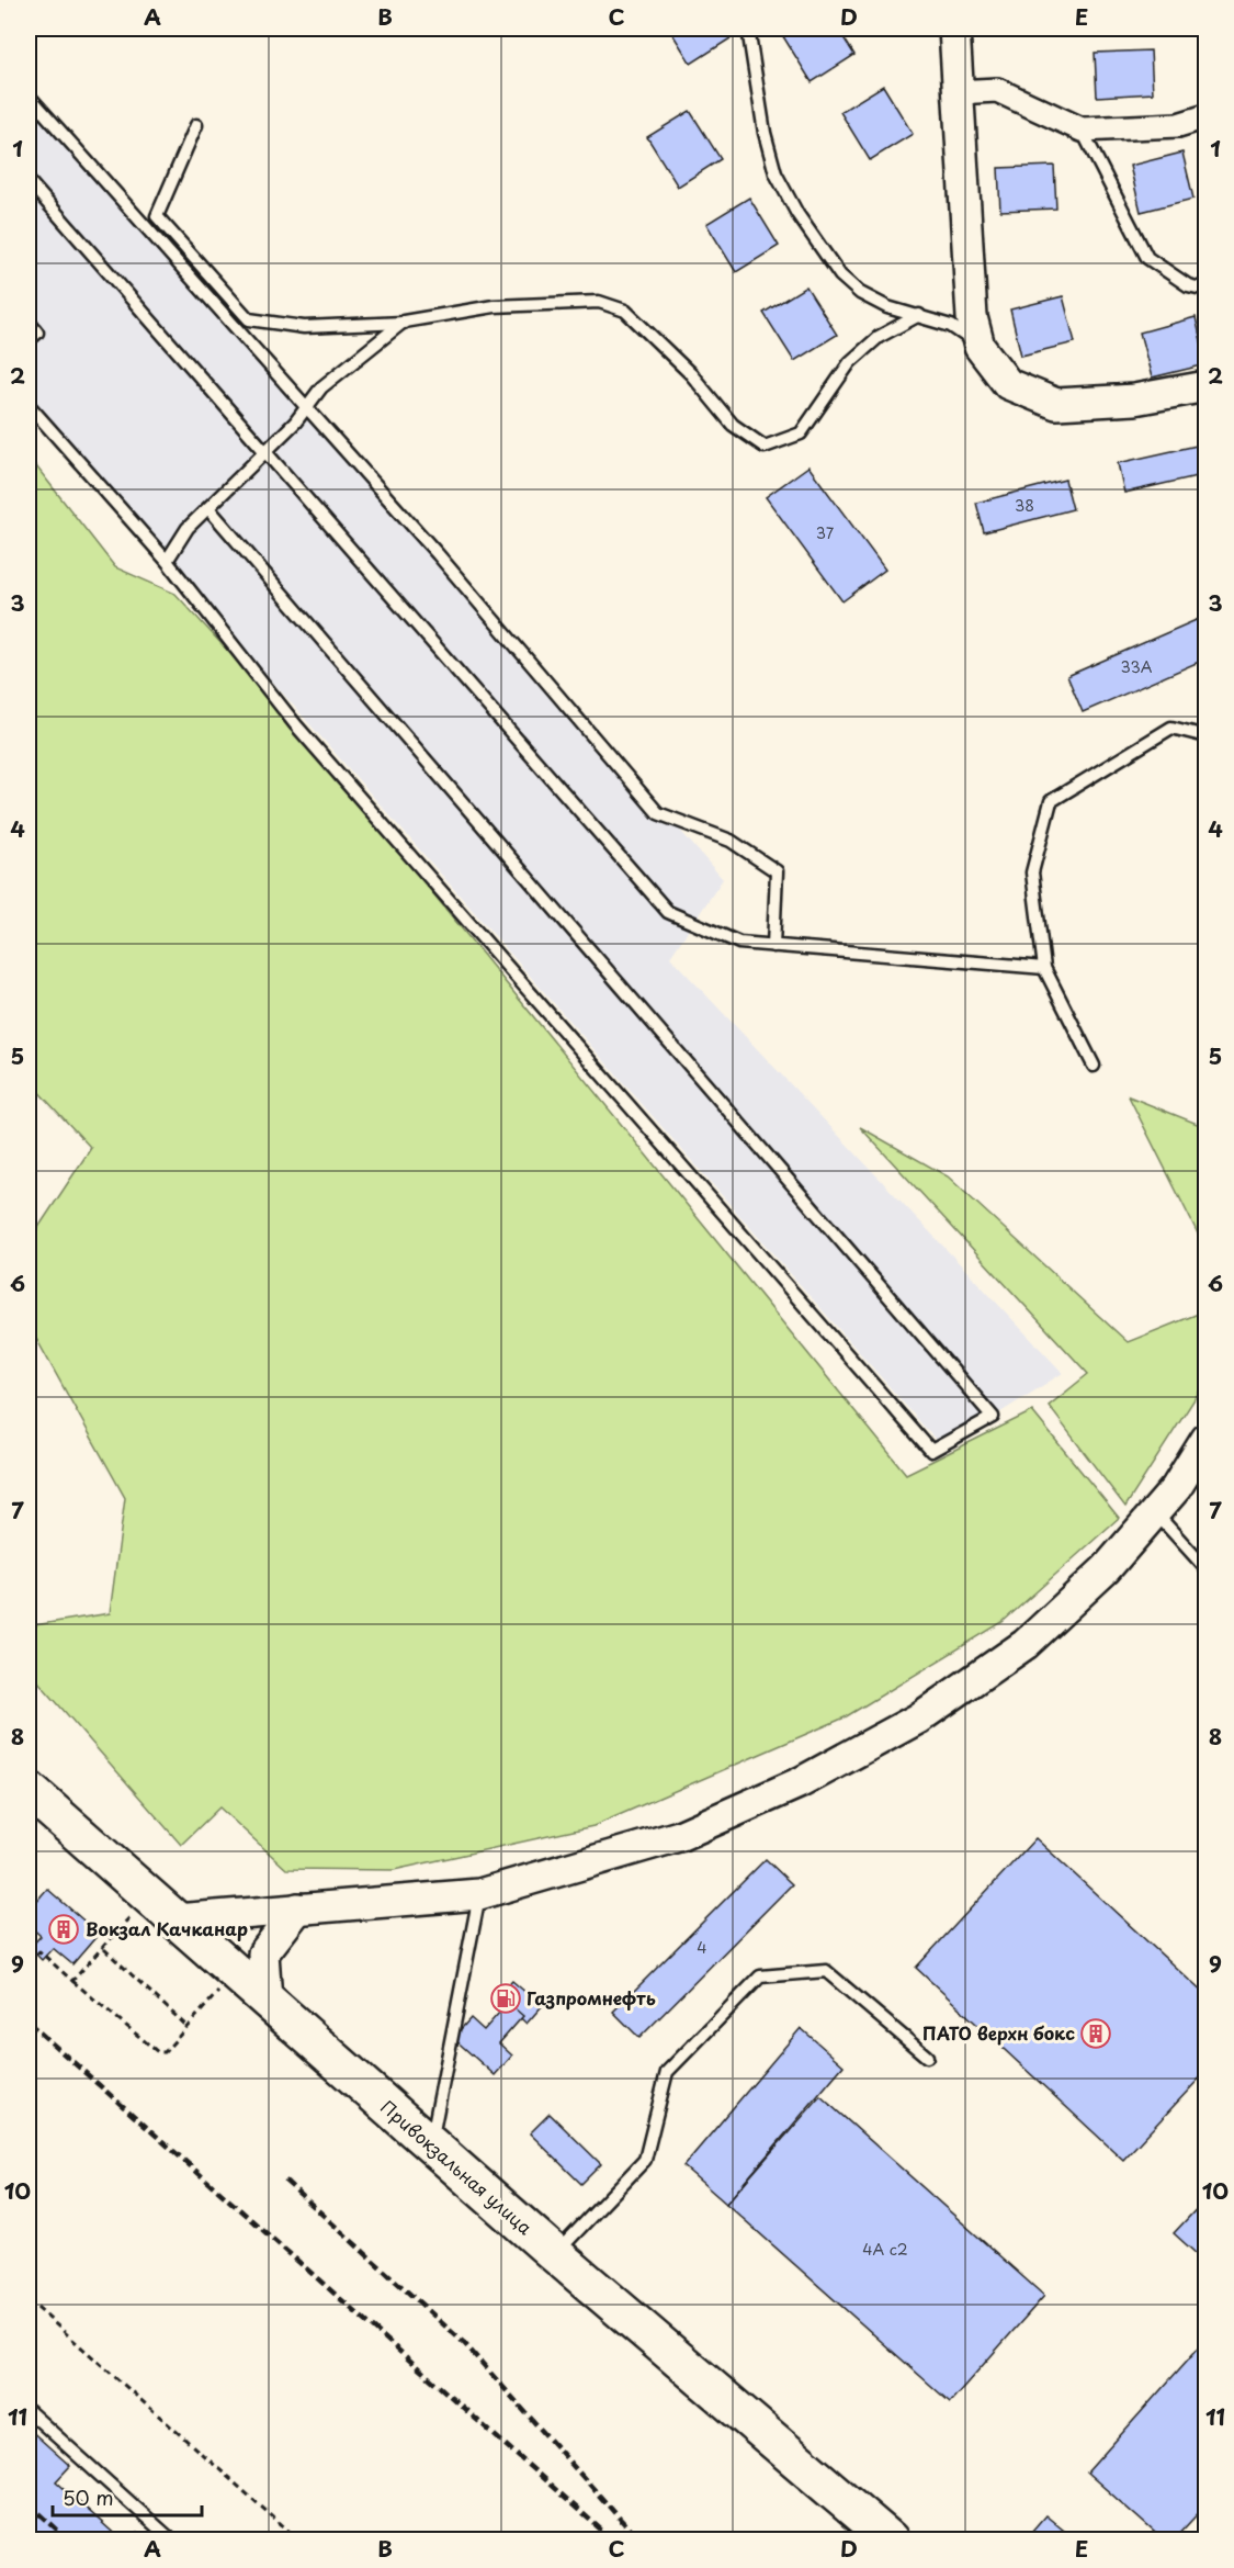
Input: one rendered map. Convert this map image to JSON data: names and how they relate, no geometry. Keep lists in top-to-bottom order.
{
  "streets": {
    "main road": ["Привокзальная улица"]
  },
  "places": {
    "building": ["Вокзал Качканар", "ПАТО верхн бокс"],
    "fuel station": ["Газпромнефть"]
  },
  "house_numbers": [
    "38",
    "37",
    "33А",
    "4",
    "4А с2"
  ],
  "scale_bar": "50 m",
  "grid": {
    "columns": [
      "A",
      "B",
      "C",
      "D",
      "E"
    ],
    "rows": [
      "1",
      "2",
      "3",
      "4",
      "5",
      "6",
      "7",
      "8",
      "9",
      "10",
      "11"
    ]
  }
}
